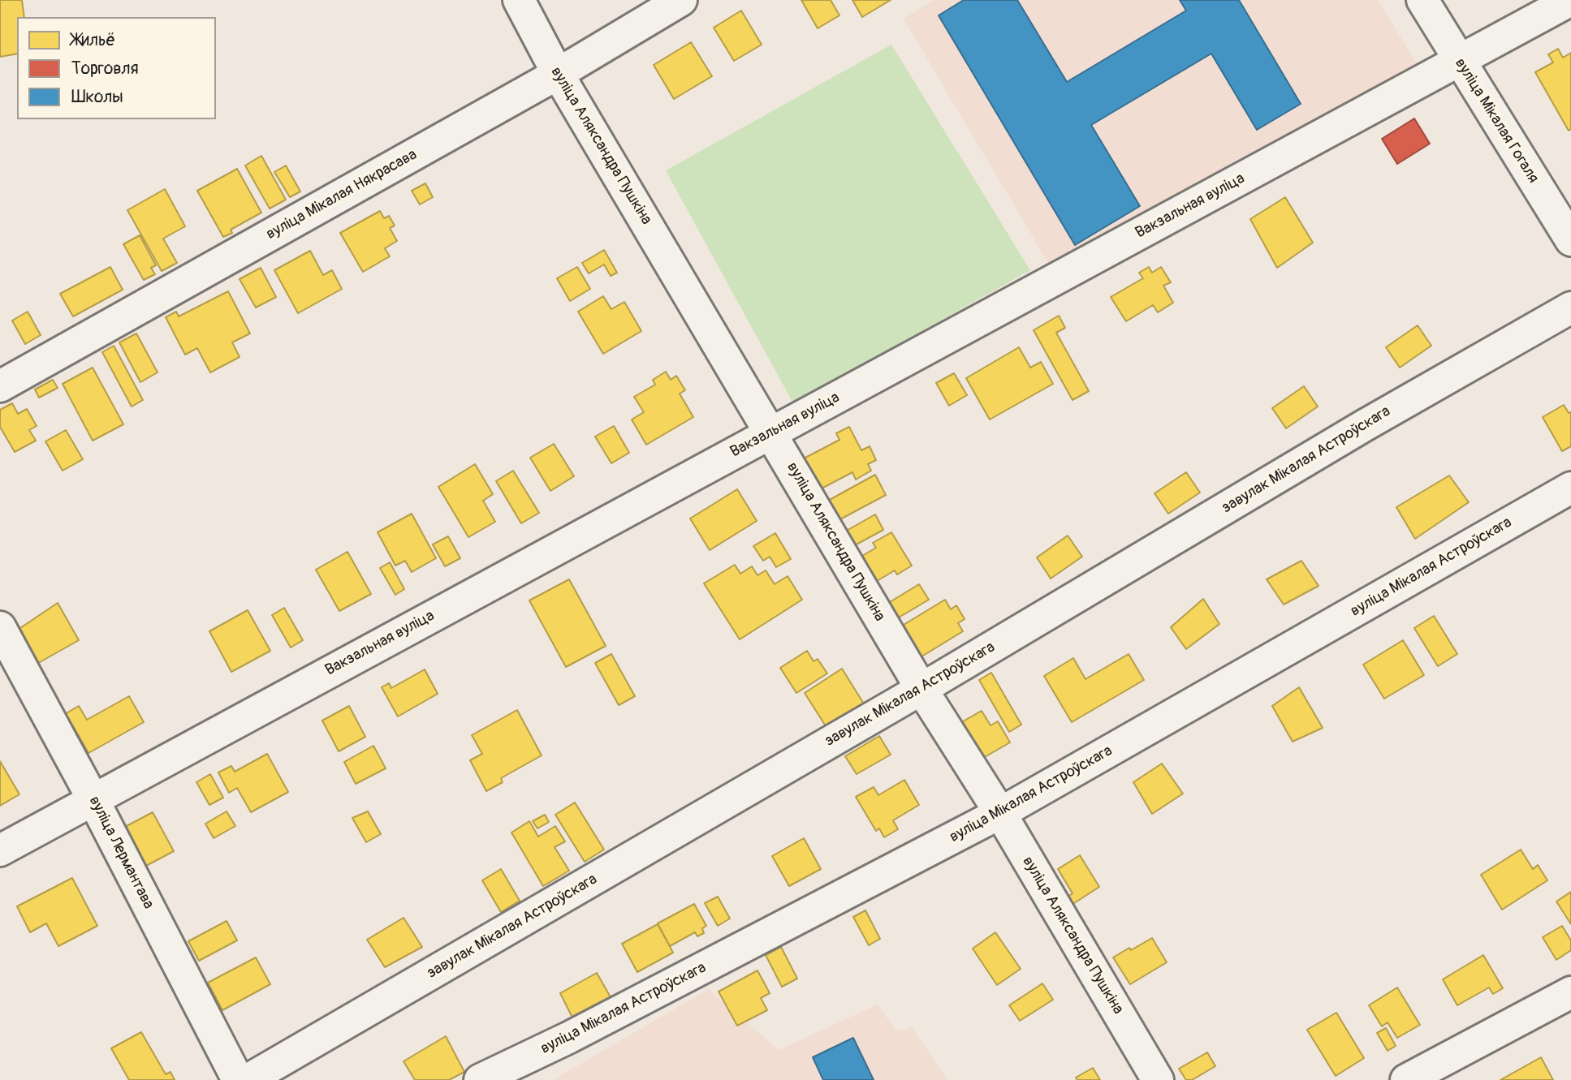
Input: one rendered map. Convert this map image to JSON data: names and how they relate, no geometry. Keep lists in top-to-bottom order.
{
  "streets": {
    "street": [
      "вуліца Мікалая Гогаля",
      "вуліца Аляксандра Пушкіна",
      "вуліца Мікалая Някрасава",
      "Вакзальная вуліца",
      "завулак Мікалая Астроўскага",
      "вуліца Мікалая Астроўскага",
      "вуліца Лермантава"
    ]
  },
  "crossings": [
    ["вуліца Мікалая Гогаля", "Вакзальная вуліца"],
    ["вуліца Аляксандра Пушкіна", "вуліца Мікалая Някрасава"],
    ["вуліца Аляксандра Пушкіна", "Вакзальная вуліца"],
    ["вуліца Аляксандра Пушкіна", "завулак Мікалая Астроўскага"],
    ["вуліца Аляксандра Пушкіна", "вуліца Мікалая Астроўскага"],
    ["Вакзальная вуліца", "вуліца Лермантава"]
  ],
  "legend": ["Жильё", "Торговля", "Школы"]
}
